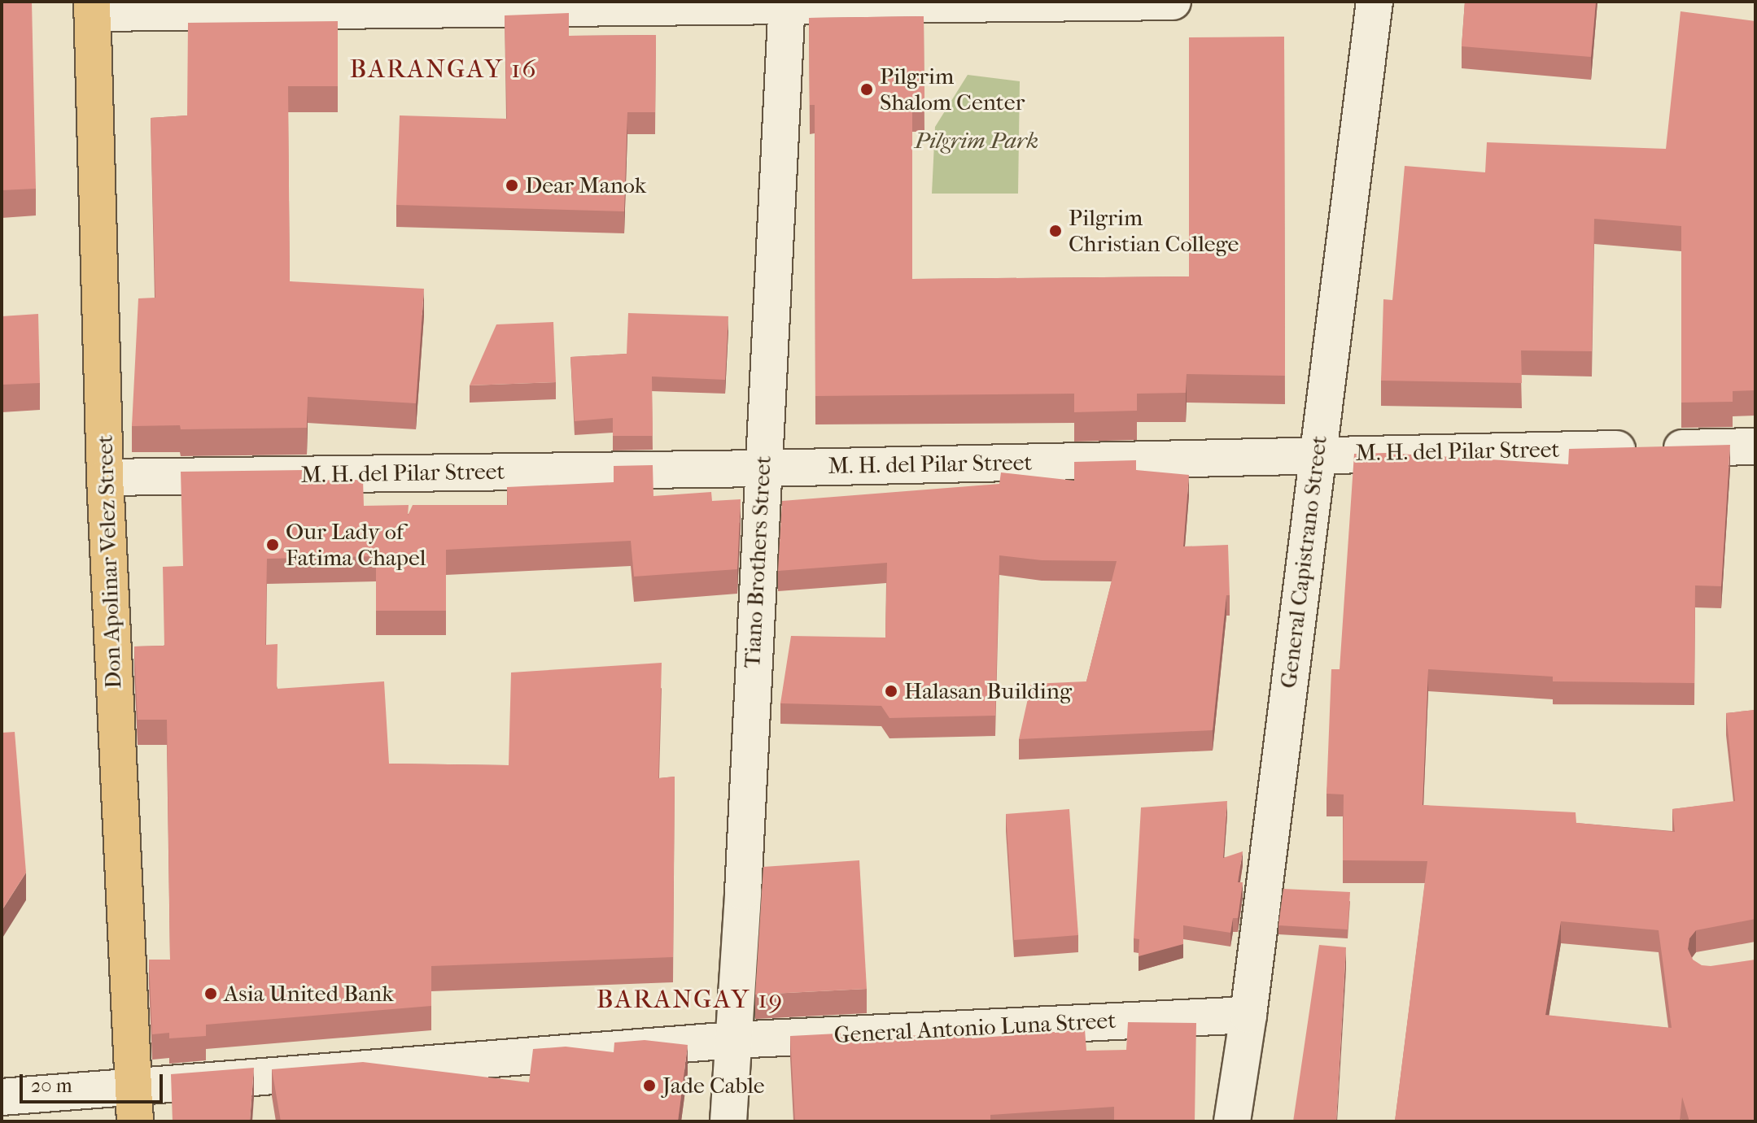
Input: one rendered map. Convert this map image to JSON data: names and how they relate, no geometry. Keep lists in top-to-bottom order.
{
  "streets": {
    "main road": ["Don Apolinar Velez Street"],
    "street": [
      "M. H. del Pilar Street",
      "Tiano Brothers Street",
      "General Capistrano Street",
      "General Antonio Luna Street"
    ]
  },
  "crossings": [
    ["M. H. del Pilar Street", "Don Apolinar Velez Street"],
    ["M. H. del Pilar Street", "Tiano Brothers Street"],
    ["M. H. del Pilar Street", "General Capistrano Street"],
    ["Don Apolinar Velez Street", "General Antonio Luna Street"],
    ["Tiano Brothers Street", "General Antonio Luna Street"],
    ["General Capistrano Street", "General Antonio Luna Street"]
  ],
  "districts": ["BARANGAY 16", "BARANGAY 19"],
  "parks": ["Pilgrim Park"],
  "places": [
    "Pilgrim Shalom Center",
    "Dear Manok",
    "Pilgrim Christian College",
    "Our Lady of Fatima Chapel",
    "Halasan Building",
    "Asia United Bank",
    "Jade Cable"
  ],
  "scale_bar": "20 m"
}
